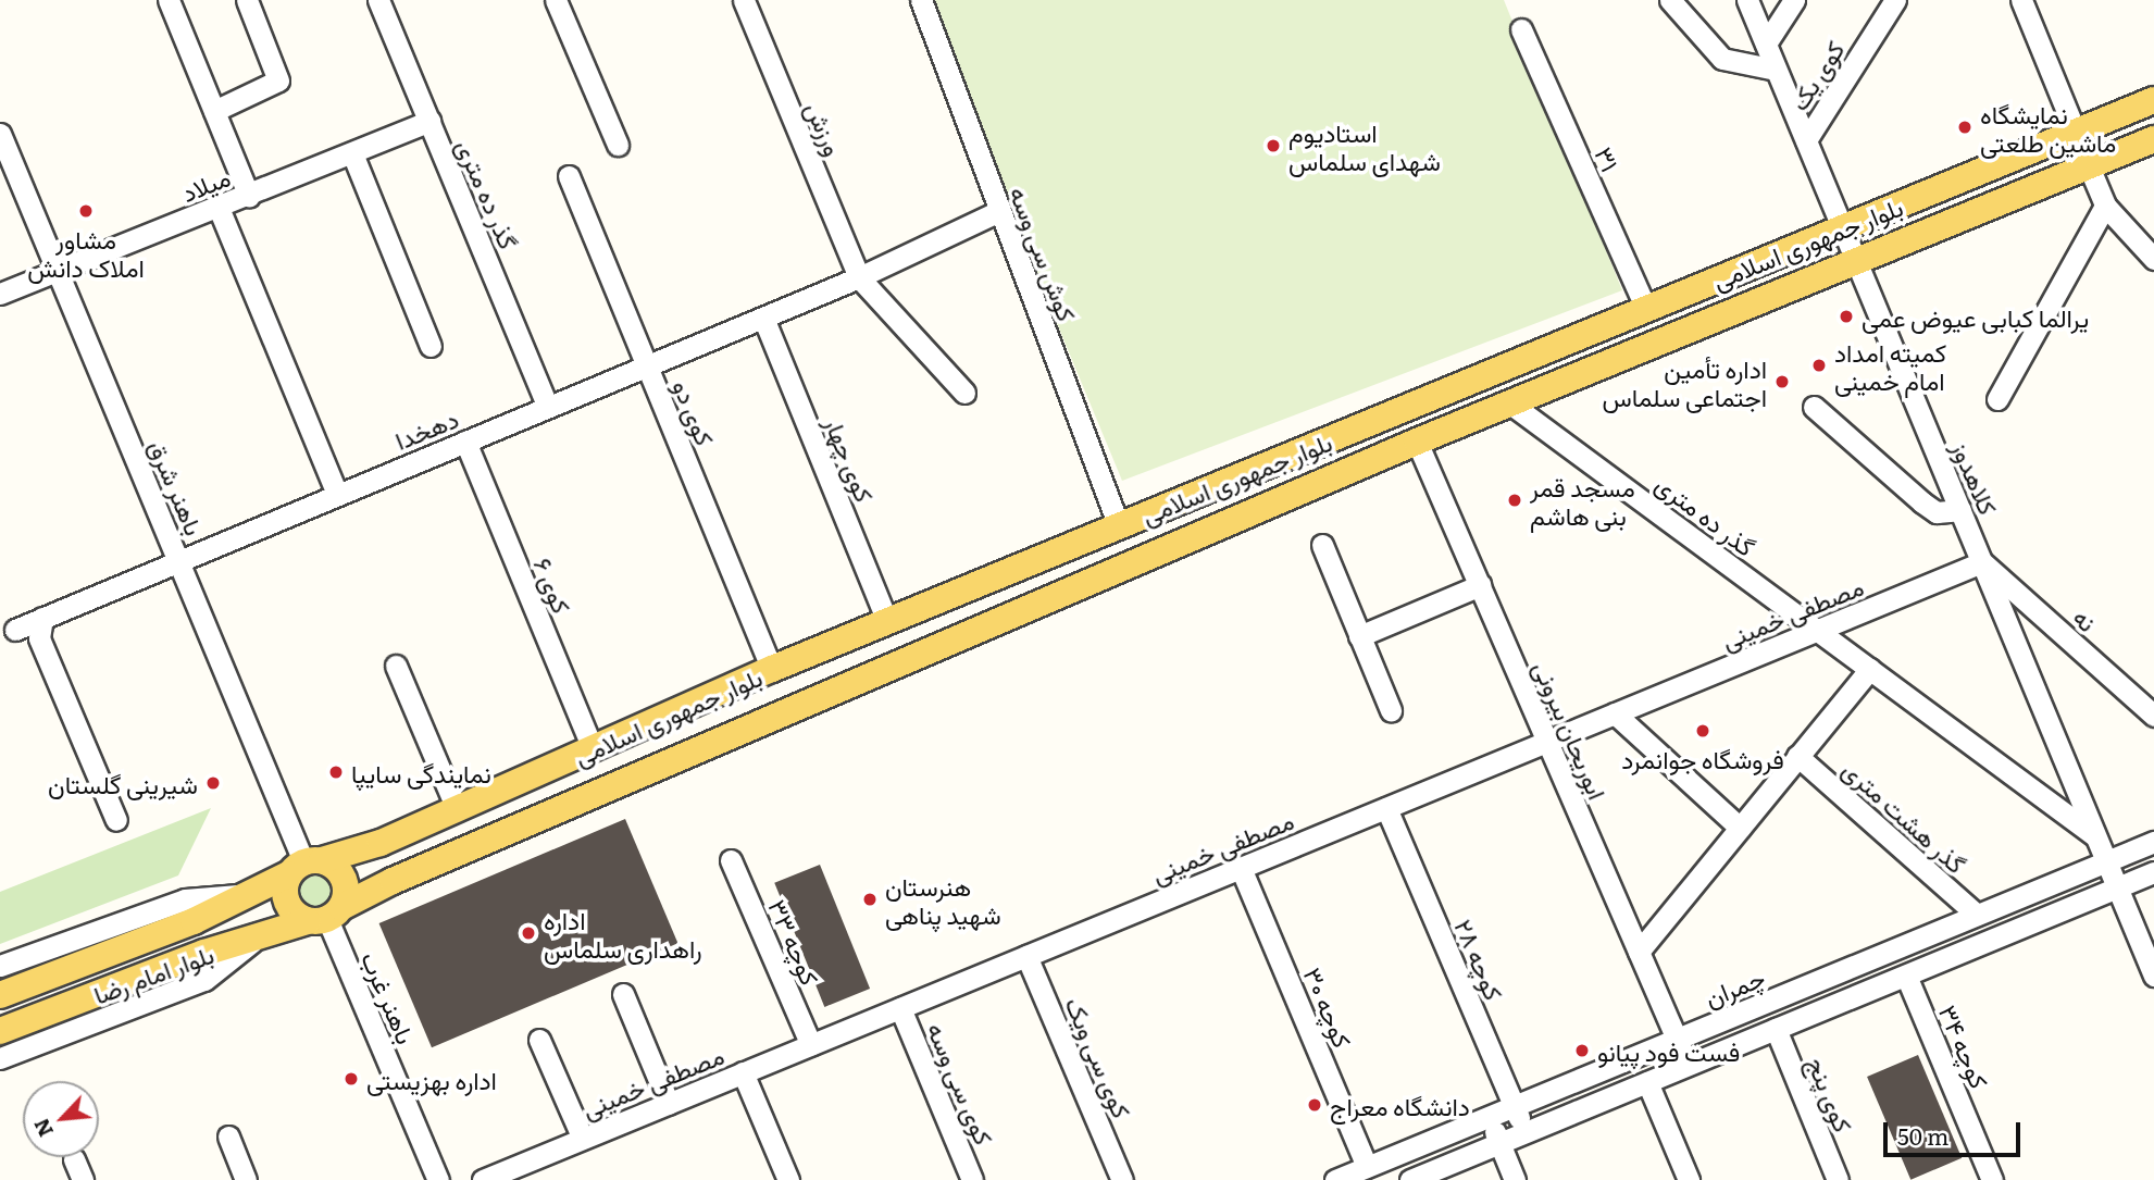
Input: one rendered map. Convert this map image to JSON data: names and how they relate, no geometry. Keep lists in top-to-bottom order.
{
  "streets": {
    "main road": ["بلوار جمهوری اسلامی", "بلوار امام رضا"],
    "street": [
      "کوی یک",
      "ورزش",
      "۳۱",
      "میلاد",
      "گذر ده متری",
      "کوش سی وسه",
      "کوی دو",
      "دهخدا",
      "کوی چهار",
      "کلاهدوز",
      "باهنر شرق",
      "کوی ۶",
      "مصطفی خمینی",
      "نه",
      "ابوریحان بیرونی",
      "گذر هشت متری",
      "کوچه ۳۳",
      "کوچه ۲۸",
      "چمران",
      "باهنر غرب",
      "کوچه ۳۰",
      "کوچه ۳۴",
      "کوی سی ویک",
      "کوی سی وسه",
      "کوی پنج"
    ]
  },
  "crossings": [
    ["کوی یک", "کلاهدوز"],
    ["ورزش", "دهخدا"],
    ["۳۱", "بلوار جمهوری اسلامی"],
    ["میلاد", "گذر ده متری"],
    ["میلاد", "باهنر شرق"],
    ["گذر ده متری", "بلوار جمهوری اسلامی"],
    ["گذر ده متری", "دهخدا"],
    ["گذر ده متری", "کلاهدوز"],
    ["گذر ده متری", "مصطفی خمینی"],
    ["بلوار جمهوری اسلامی", "کوش سی وسه"],
    ["بلوار جمهوری اسلامی", "کوی دو"],
    ["بلوار جمهوری اسلامی", "کوی چهار"],
    ["بلوار جمهوری اسلامی", "کلاهدوز"],
    ["بلوار جمهوری اسلامی", "باهنر شرق"],
    ["بلوار جمهوری اسلامی", "کوی ۶"],
    ["بلوار جمهوری اسلامی", "ابوریحان بیرونی"],
    ["بلوار جمهوری اسلامی", "بلوار امام رضا"],
    ["بلوار جمهوری اسلامی", "باهنر غرب"],
    ["کوی دو", "دهخدا"],
    ["دهخدا", "کوی چهار"],
    ["دهخدا", "باهنر شرق"],
    ["دهخدا", "کوی ۶"],
    ["کلاهدوز", "مصطفی خمینی"],
    ["کلاهدوز", "نه"],
    ["کلاهدوز", "چمران"],
    ["باهنر شرق", "بلوار امام رضا"],
    ["مصطفی خمینی", "نه"],
    ["مصطفی خمینی", "ابوریحان بیرونی"],
    ["مصطفی خمینی", "کوچه ۳۳"],
    ["مصطفی خمینی", "کوچه ۲۸"],
    ["مصطفی خمینی", "کوچه ۳۰"],
    ["مصطفی خمینی", "کوی سی ویک"],
    ["مصطفی خمینی", "کوی سی وسه"],
    ["ابوریحان بیرونی", "چمران"],
    ["گذر هشت متری", "چمران"],
    ["کوچه ۲۸", "چمران"],
    ["بلوار امام رضا", "باهنر غرب"],
    ["چمران", "کوچه ۳۰"]
  ],
  "places": [
    "نمایشگاه ماشین طلعتی",
    "استادیوم شهدای سلماس",
    "مشاور املاک دانش",
    "یرالما کبابی عیوض عمی",
    "کمیته امداد امام خمینی",
    "اداره تأمین اجتماعی سلماس",
    "مسجد قمر بنی هاشم",
    "فروشگاه جوانمرد",
    "نمایندگی سایپا",
    "شیرینی گلستان",
    "هنرستان شهید پناهی",
    "اداره راهداری سلماس",
    "فست فود پیانو",
    "اداره بهزیستی",
    "دانشگاه معراج"
  ],
  "scale_bar": "50 m",
  "north": "bottom left"
}
